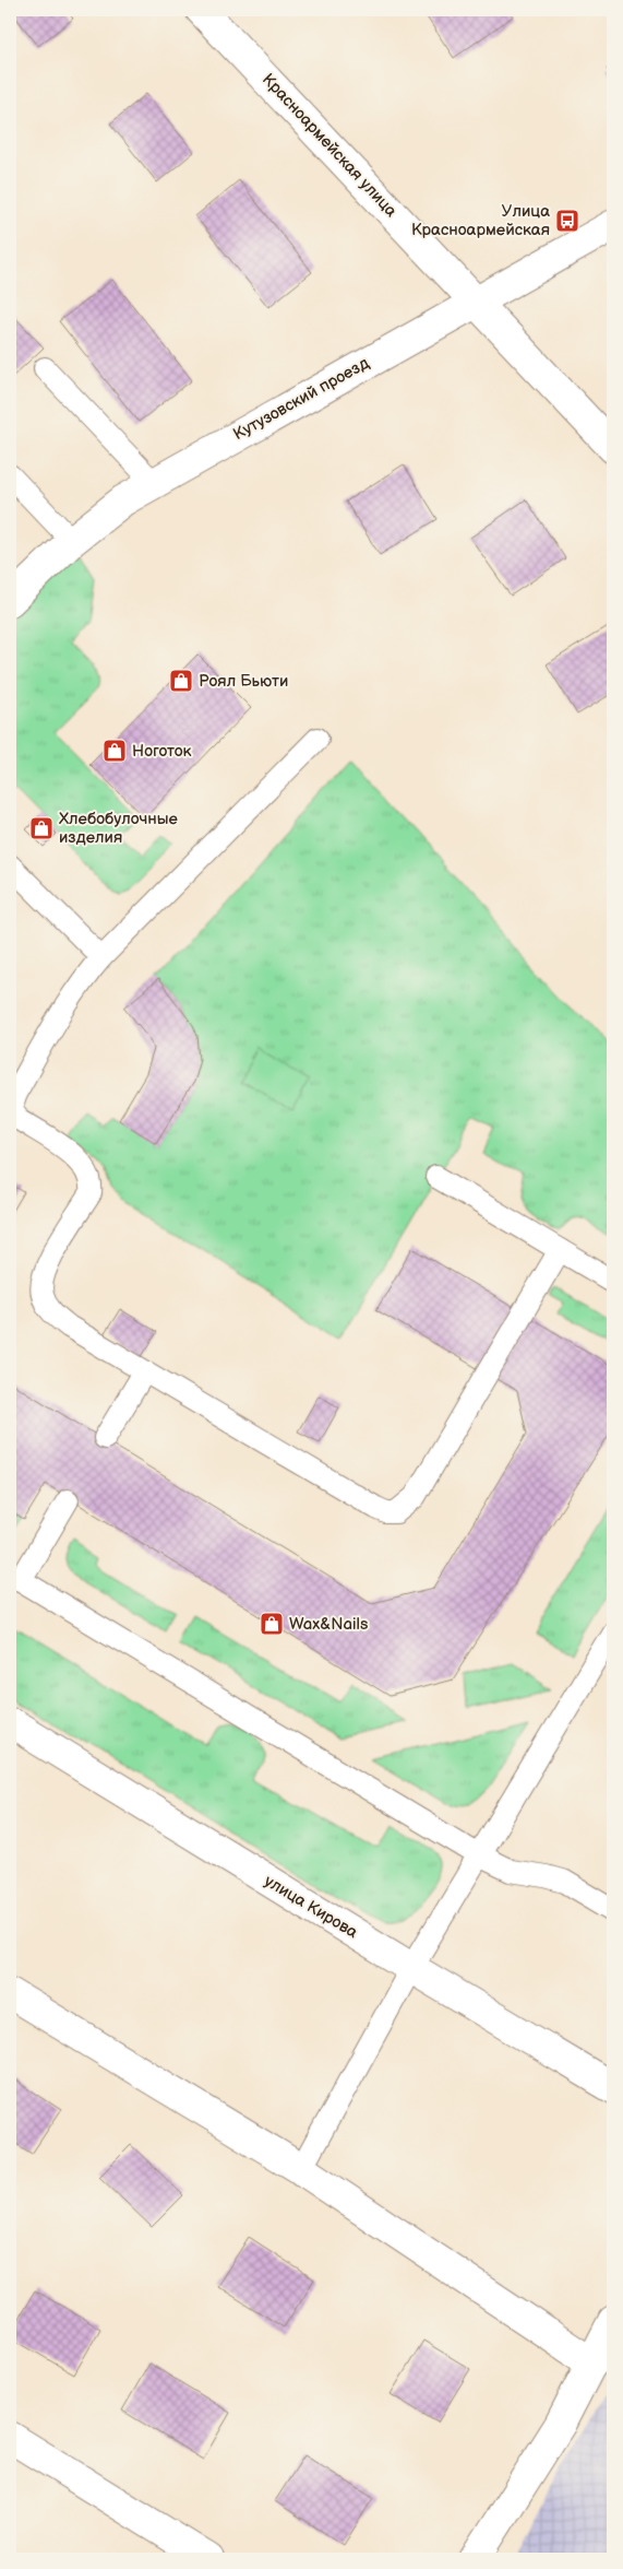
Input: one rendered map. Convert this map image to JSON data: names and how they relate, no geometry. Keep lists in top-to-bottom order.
{
  "streets": {
    "street": ["Красноармейская улица", "Кутузовский проезд", "улица Кирова"]
  },
  "crossings": [
    ["Красноармейская улица", "Кутузовский проезд"]
  ],
  "places": {
    "bus stop": ["Улица Красноармейская"],
    "shop": [
      "Роял Бьюти",
      "Ноготок",
      "Хлебобулочные изделия",
      "Wax&Nails"
    ]
  }
}
